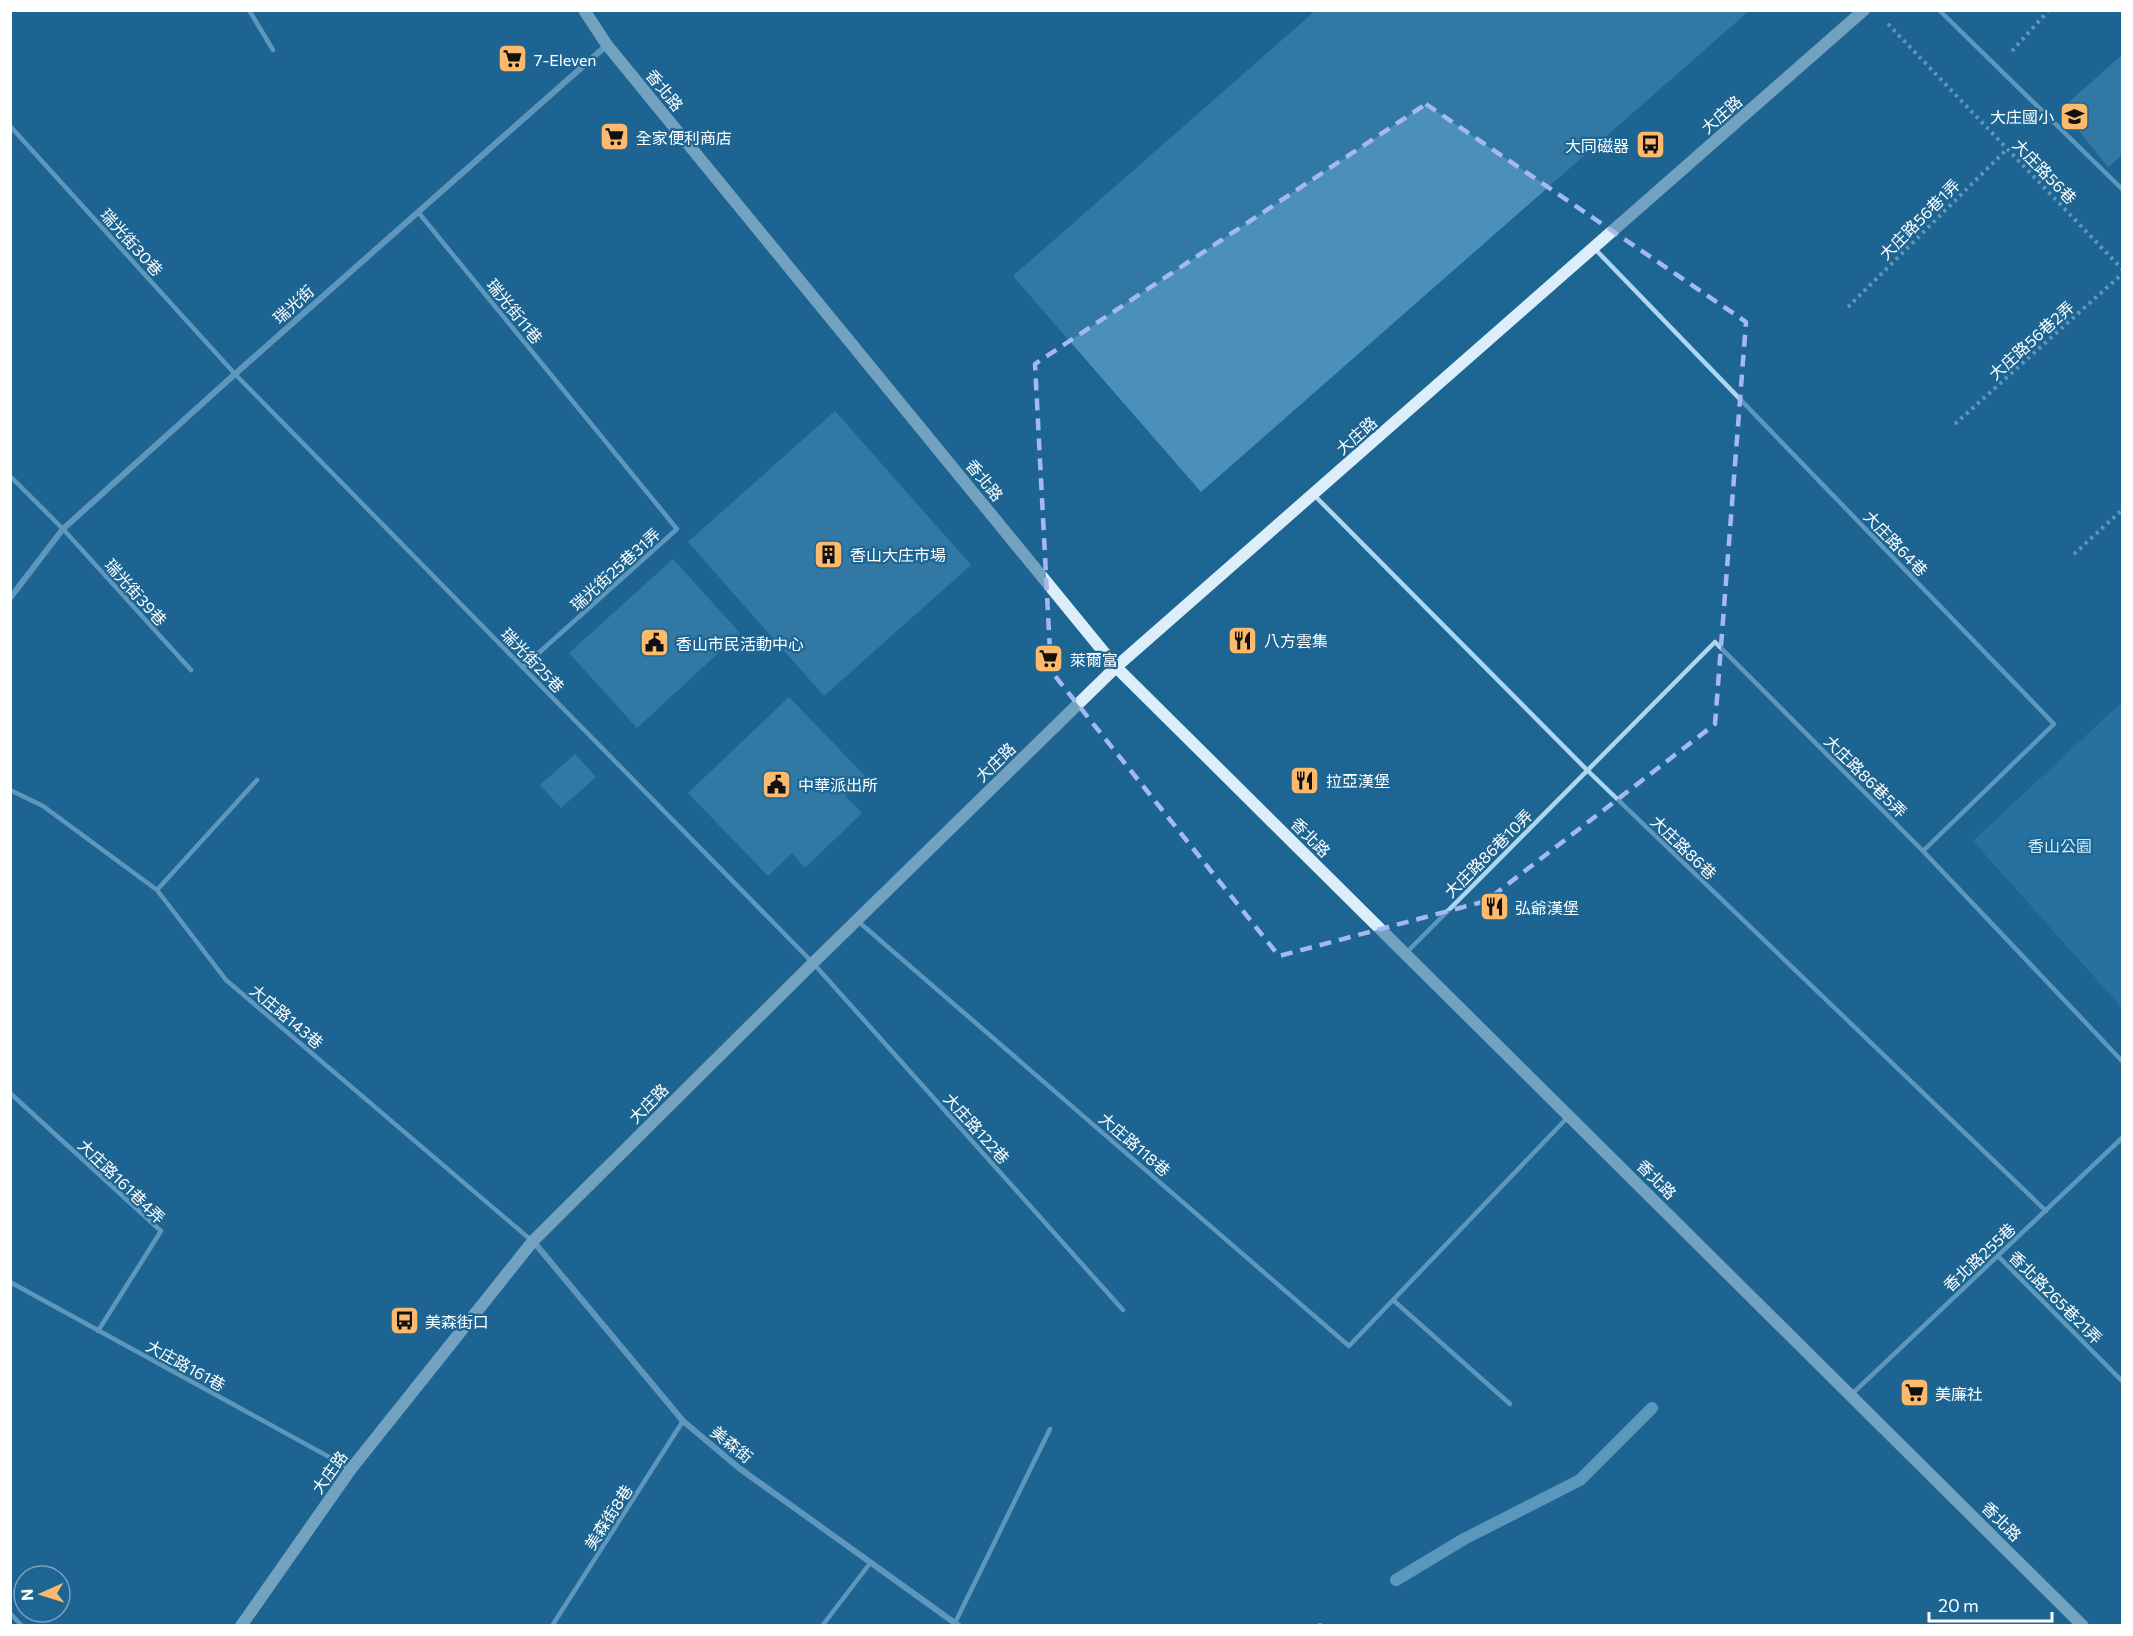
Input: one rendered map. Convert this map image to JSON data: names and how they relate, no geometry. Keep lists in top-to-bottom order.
{
  "streets": {
    "street": [
      "香北路",
      "大庄路",
      "瑞光街",
      "美森街"
    ],
    "lane": [
      "瑞光街30巷",
      "瑞光街11巷",
      "大庄路64巷",
      "瑞光街25巷31弄",
      "瑞光街39巷",
      "瑞光街25巷",
      "大庄路86巷5弄",
      "大庄路86巷",
      "大庄路86巷10弄",
      "大庄路143巷",
      "大庄路122巷",
      "大庄路118巷",
      "大庄路161巷4弄",
      "香北路255巷",
      "香北路265巷21弄",
      "大庄路161巷",
      "美森街8巷"
    ],
    "path": ["大庄路56巷", "大庄路56巷1弄", "大庄路56巷2弄"]
  },
  "crossings": [
    ["香北路", "大庄路"],
    ["香北路", "瑞光街"],
    ["香北路", "大庄路86巷10弄"],
    ["香北路", "大庄路118巷"],
    ["香北路", "香北路255巷"],
    ["大庄路", "大庄路64巷"],
    ["大庄路", "瑞光街25巷"],
    ["大庄路", "大庄路86巷"],
    ["大庄路", "大庄路143巷"],
    ["大庄路", "大庄路122巷"],
    ["大庄路", "大庄路118巷"],
    ["大庄路", "大庄路161巷"],
    ["大庄路", "美森街"],
    ["大庄路56巷", "大庄路56巷1弄"],
    ["瑞光街30巷", "瑞光街"],
    ["瑞光街30巷", "瑞光街25巷"],
    ["瑞光街", "瑞光街11巷"],
    ["瑞光街", "瑞光街39巷"],
    ["瑞光街", "瑞光街25巷"],
    ["瑞光街11巷", "瑞光街25巷31弄"],
    ["大庄路64巷", "大庄路86巷5弄"],
    ["瑞光街25巷31弄", "瑞光街25巷"],
    ["瑞光街25巷", "大庄路122巷"],
    ["大庄路86巷5弄", "大庄路86巷"],
    ["大庄路86巷5弄", "大庄路86巷10弄"],
    ["大庄路86巷", "大庄路86巷10弄"],
    ["大庄路86巷", "香北路255巷"],
    ["大庄路143巷", "美森街"],
    ["大庄路161巷4弄", "大庄路161巷"],
    ["香北路255巷", "香北路265巷21弄"],
    ["美森街", "美森街8巷"]
  ],
  "parks": ["香山公園"],
  "places": {
    "supermarket": [
      "7-Eleven",
      "全家便利商店",
      "萊爾富",
      "美廉社"
    ],
    "school or university": ["大庄國小"],
    "bus stop": ["大同磁器", "美森街口"],
    "building": ["香山大庄市場"],
    "restaurant": ["八方雲集", "拉亞漢堡", "弘爺漢堡"],
    "public building": ["香山市民活動中心", "中華派出所"]
  },
  "scale_bar": "20 m",
  "north": "left"
}
